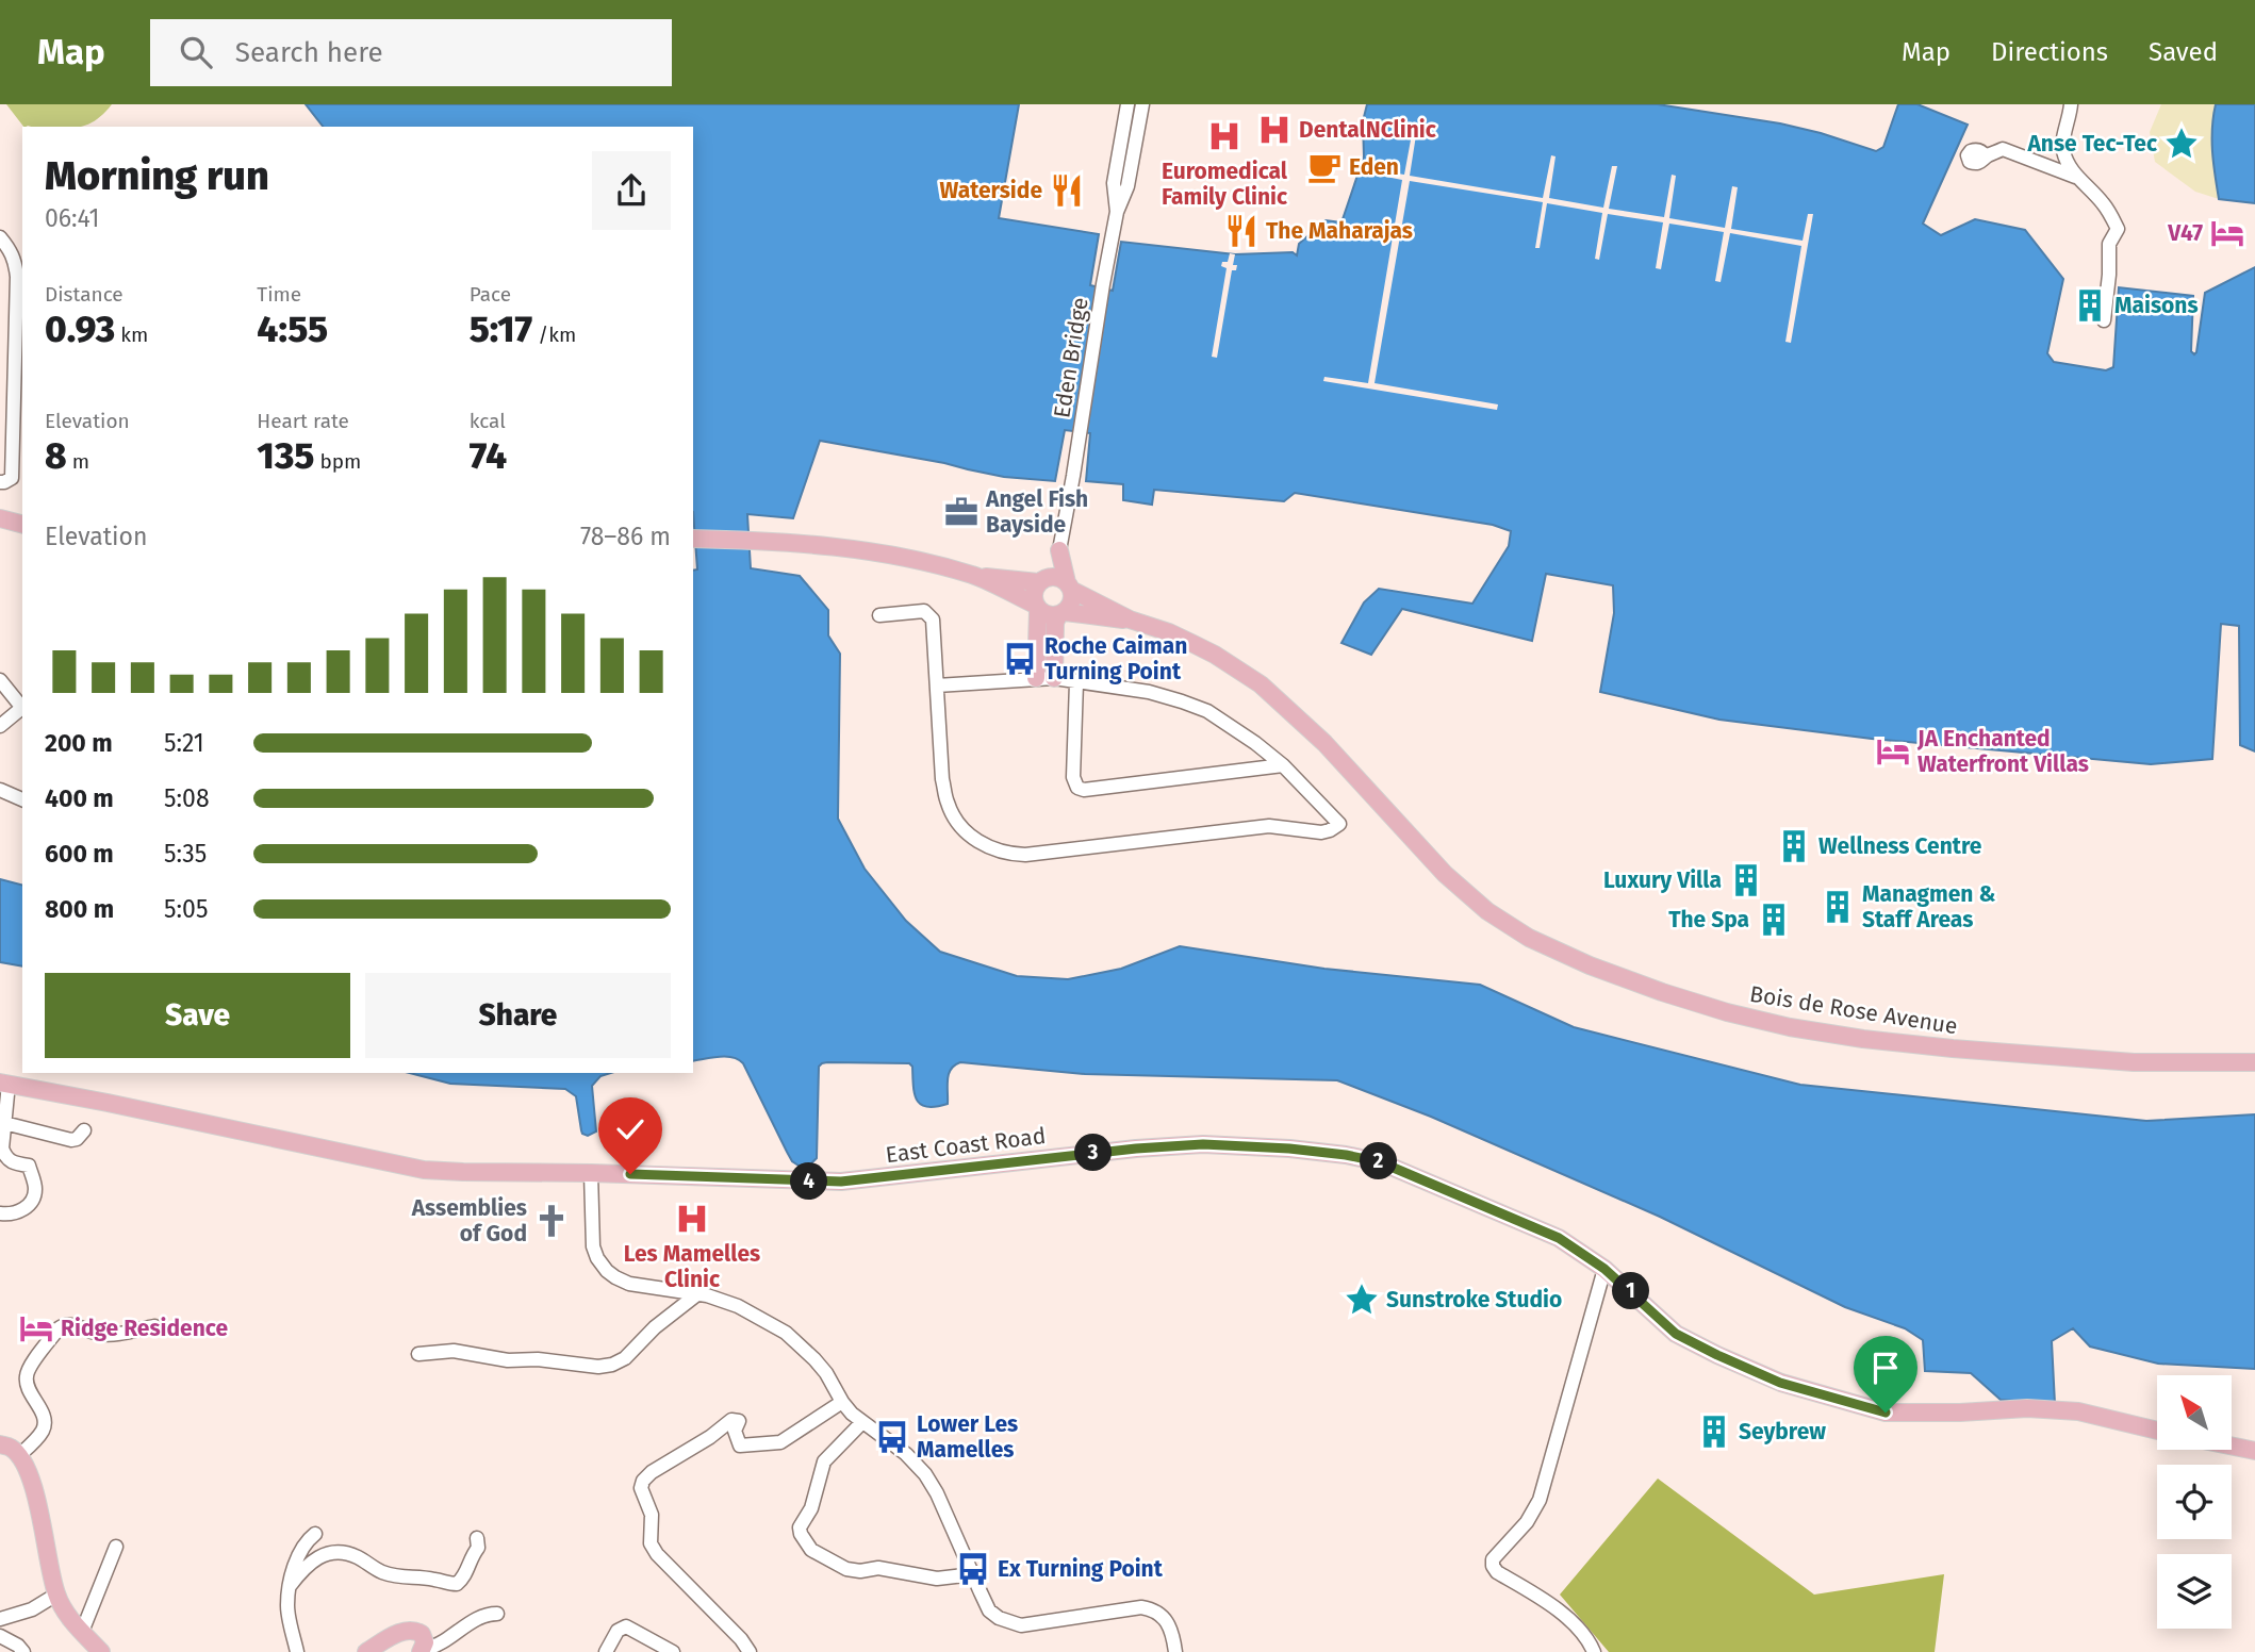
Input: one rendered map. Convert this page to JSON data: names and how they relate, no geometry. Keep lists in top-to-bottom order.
{
  "streets": {
    "main road": ["Bois de Rose Avenue", "East Coast Road"],
    "street": ["Eden Bridge"]
  },
  "places": {
    "hospital": ["DentalNClinic", "Euromedical Family Clinic", "Les Mamelles Clinic"],
    "place": ["Anse Tec-Tec", "Sunstroke Studio"],
    "cafe": ["Eden"],
    "restaurant": ["Waterside", "The Maharajas"],
    "hotel": ["V47", "JA Enchanted Waterfront Villas", "Ridge Residence"],
    "building": [
      "Maisons",
      "Wellness Centre",
      "Luxury Villa",
      "Managmen & Staff Areas",
      "The Spa",
      "Seybrew"
    ],
    "office": ["Angel Fish Bayside"],
    "bus stop": ["Roche Caiman Turning Point", "Lower Les Mamelles", "Ex Turning Point"],
    "church": ["Assemblies of God"]
  },
  "north": "top left",
  "page": {
    "header": "Map",
    "search": "Search here",
    "nav": ["Map", "Directions", "Saved"],
    "heading": ["Morning run", "06:41"],
    "stats": [
      ["Distance", "0.93 km"],
      ["Time", "4:55"],
      ["Pace", "5:17 /km"],
      ["Elevation", "8 m"],
      ["Heart rate", "135 bpm"],
      ["kcal", "74"]
    ],
    "chart": ["Elevation", "78–86 m"],
    "list": [
      {
        "name": "200 m",
        "note": "5:21"
      },
      {
        "name": "400 m",
        "note": "5:08"
      },
      {
        "name": "600 m",
        "note": "5:35"
      },
      {
        "name": "800 m",
        "note": "5:05"
      }
    ],
    "buttons": ["Save", "Share"],
    "pins": [
      "3",
      "2",
      "4",
      "1"
    ]
  }
}
